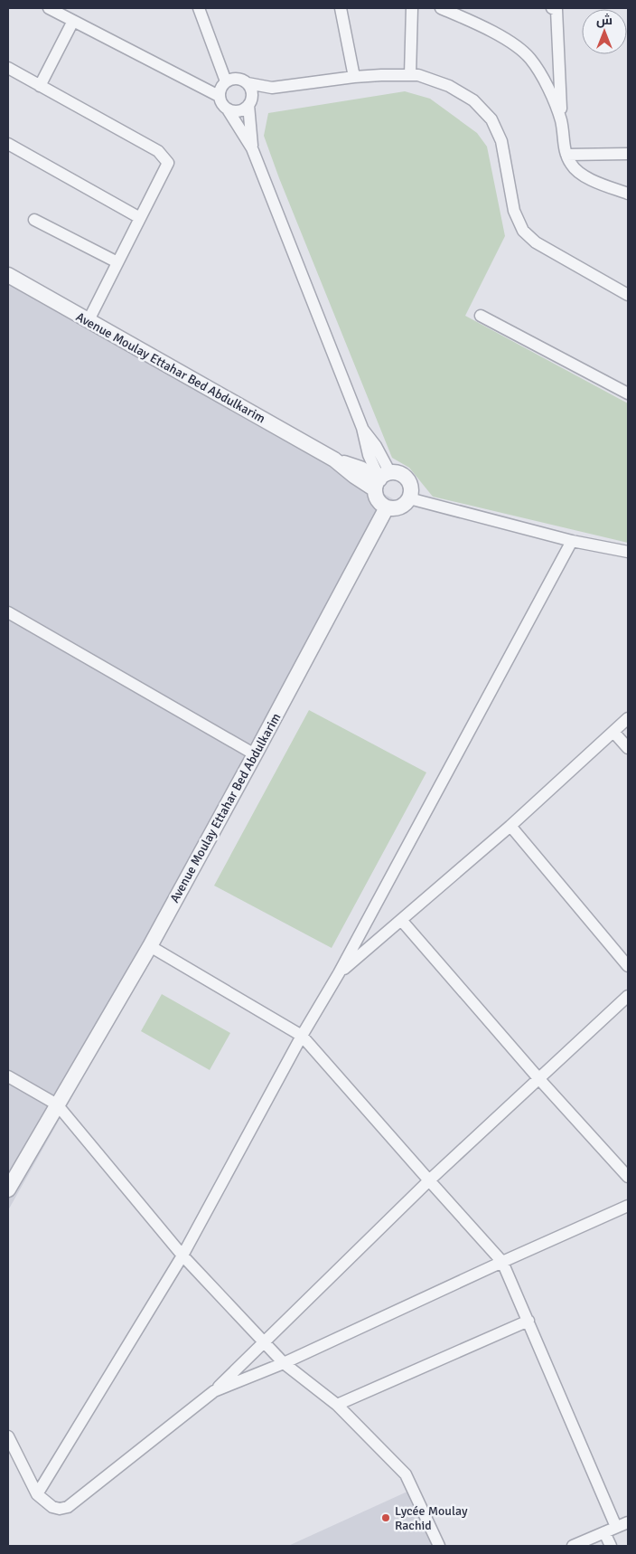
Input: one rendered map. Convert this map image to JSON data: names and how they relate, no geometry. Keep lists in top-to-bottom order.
{
  "streets": {
    "street": ["Avenue Moulay Ettahar Bed Abdulkarim"]
  },
  "places": ["Lycée Moulay Rachid"],
  "north": "top"
}
